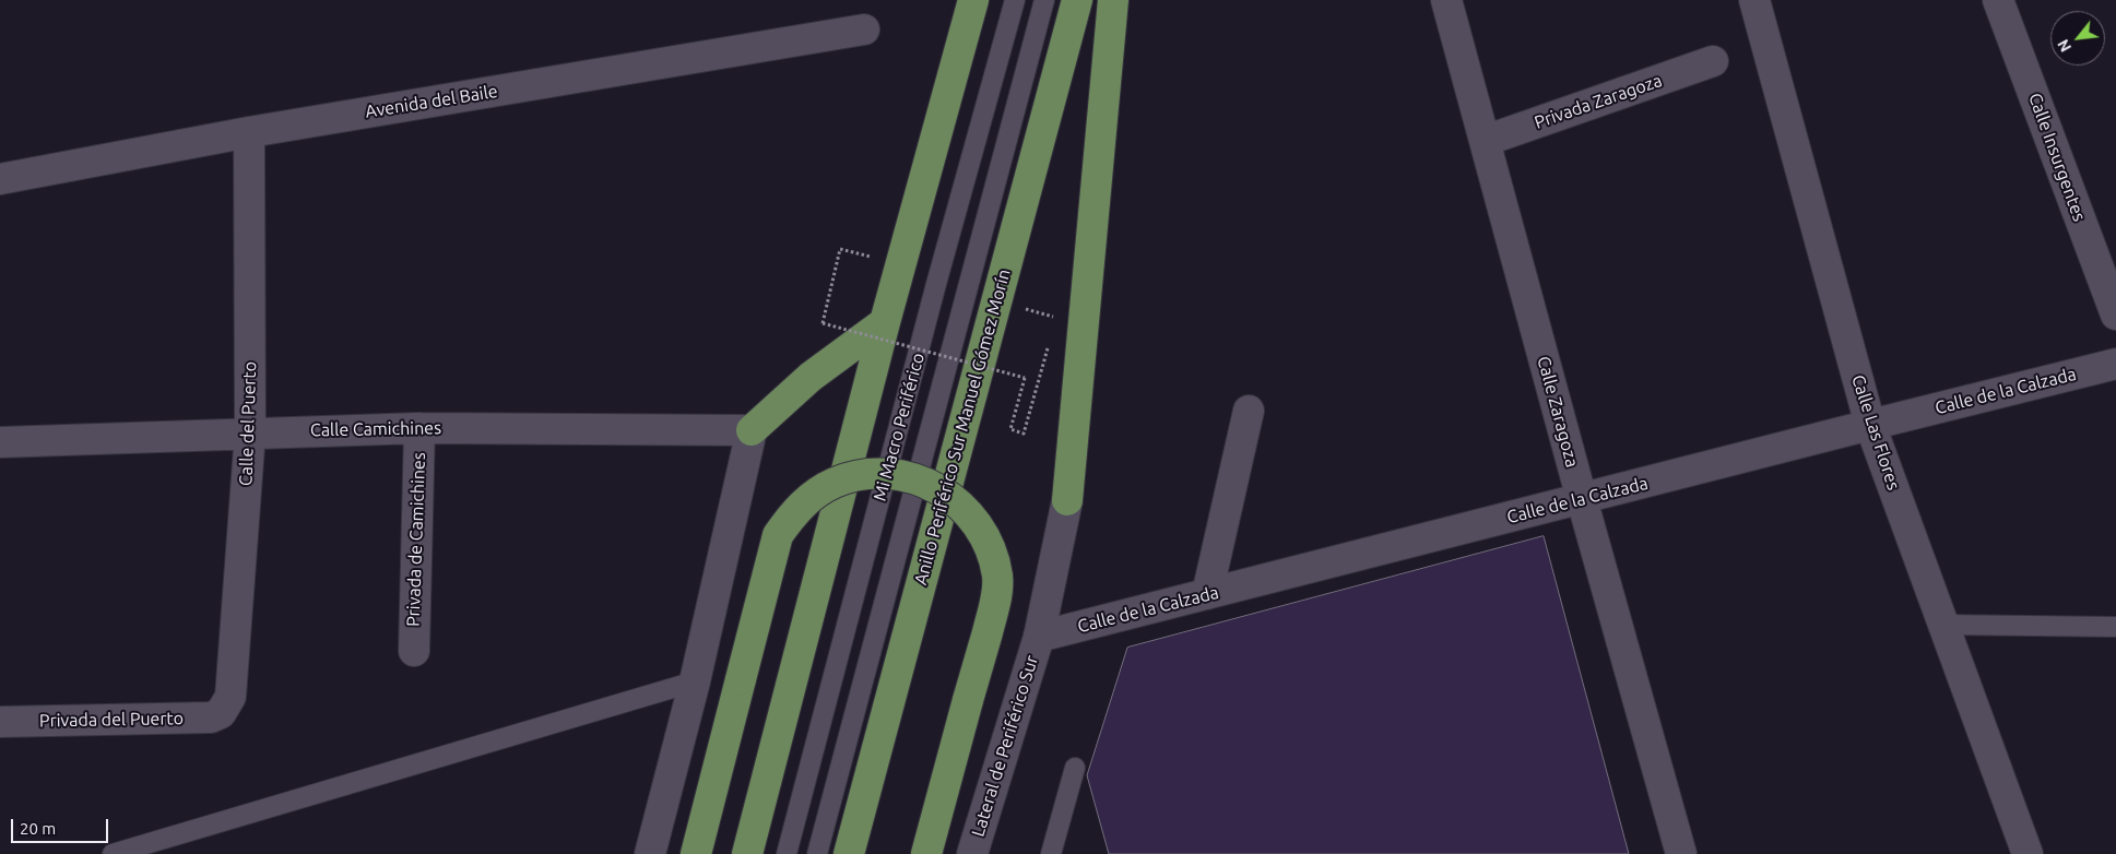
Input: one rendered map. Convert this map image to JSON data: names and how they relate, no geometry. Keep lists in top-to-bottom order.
{
  "streets": {
    "highway": ["Anillo Periférico Sur Manuel Gómez Morín"],
    "street": [
      "Avenida del Baile",
      "Privada Zaragoza",
      "Calle Insurgentes",
      "Calle de la Calzada",
      "Calle Zaragoza",
      "Calle del Puerto",
      "Calle Camichines",
      "Calle Las Flores",
      "Privada de Camichines",
      "Privada del Puerto",
      "Lateral de Periférico Sur"
    ],
    "lane": ["Mi Macro Periférico"]
  },
  "crossings": [
    ["Avenida del Baile", "Calle del Puerto"],
    ["Privada Zaragoza", "Calle Zaragoza"],
    ["Calle de la Calzada", "Calle Zaragoza"],
    ["Calle de la Calzada", "Calle Las Flores"],
    ["Calle de la Calzada", "Lateral de Periférico Sur"],
    ["Calle del Puerto", "Calle Camichines"],
    ["Calle del Puerto", "Privada del Puerto"],
    ["Calle Camichines", "Privada de Camichines"]
  ],
  "scale_bar": "20 m",
  "north": "bottom left"
}
